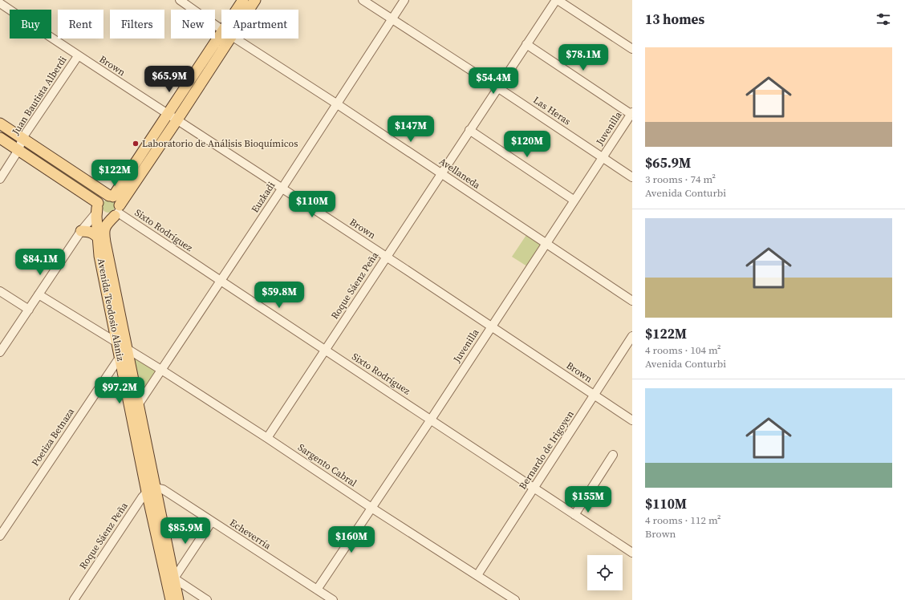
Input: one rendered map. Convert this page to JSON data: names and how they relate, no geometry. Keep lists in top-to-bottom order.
{
  "streets": {
    "main road": ["Avenida Teodosio Alaniz"],
    "street": [
      "Brown",
      "Juan Bautista Alberdi",
      "Las Heras",
      "Juvenilla",
      "Avellaneda",
      "Euzkadi",
      "Sixto Rodríguez",
      "Roque Sáenz Peña",
      "Poetiza Betnaza",
      "Bernardo de Irigoyen",
      "Sargento Cabral",
      "Echeverría"
    ]
  },
  "crossings": [
    ["Brown", "Juan Bautista Alberdi"],
    ["Brown", "Juvenilla"],
    ["Brown", "Euzkadi"],
    ["Brown", "Roque Sáenz Peña"],
    ["Brown", "Avenida Teodosio Alaniz"],
    ["Brown", "Bernardo de Irigoyen"],
    ["Las Heras", "Juvenilla"],
    ["Las Heras", "Euzkadi"],
    ["Las Heras", "Roque Sáenz Peña"],
    ["Juvenilla", "Avellaneda"],
    ["Juvenilla", "Sixto Rodríguez"],
    ["Juvenilla", "Sargento Cabral"],
    ["Juvenilla", "Echeverría"],
    ["Avellaneda", "Euzkadi"],
    ["Avellaneda", "Roque Sáenz Peña"],
    ["Euzkadi", "Sixto Rodríguez"],
    ["Euzkadi", "Avenida Teodosio Alaniz"],
    ["Euzkadi", "Sargento Cabral"],
    ["Sixto Rodríguez", "Roque Sáenz Peña"],
    ["Sixto Rodríguez", "Avenida Teodosio Alaniz"],
    ["Sixto Rodríguez", "Bernardo de Irigoyen"],
    ["Roque Sáenz Peña", "Avenida Teodosio Alaniz"],
    ["Roque Sáenz Peña", "Sargento Cabral"],
    ["Roque Sáenz Peña", "Echeverría"],
    ["Avenida Teodosio Alaniz", "Poetiza Betnaza"],
    ["Avenida Teodosio Alaniz", "Sargento Cabral"],
    ["Avenida Teodosio Alaniz", "Echeverría"],
    ["Poetiza Betnaza", "Sargento Cabral"],
    ["Bernardo de Irigoyen", "Sargento Cabral"]
  ],
  "places": ["Laboratorio de Análisis Bioquímicos"],
  "page": {
    "heading": "13 homes",
    "chip": [
      "Buy",
      "Rent",
      "Filters",
      "New",
      "Apartment"
    ],
    "list": [
      {
        "name": "$65.9M",
        "note": "3 rooms · 74 m² · Avenida Conturbi"
      },
      {
        "name": "$122M",
        "note": "4 rooms · 104 m² · Avenida Conturbi"
      },
      {
        "name": "$110M",
        "note": "4 rooms · 112 m² · Brown"
      }
    ],
    "price": [
      "$78.1M",
      "$65.9M",
      "$54.4M",
      "$147M",
      "$120M",
      "$122M",
      "$110M",
      "$84.1M",
      "$59.8M",
      "$97.2M",
      "$155M",
      "$85.9M",
      "$160M"
    ]
  }
}
